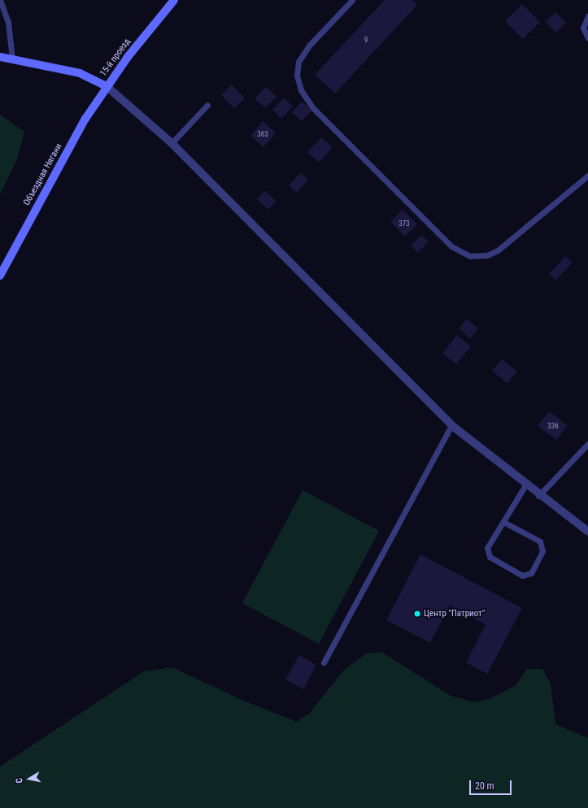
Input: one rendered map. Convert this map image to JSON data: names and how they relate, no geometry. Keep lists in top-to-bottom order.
{
  "streets": {
    "main road": ["15-й проезд", "Объездная Нягани"]
  },
  "crossings": [
    ["15-й проезд", "Объездная Нягани"]
  ],
  "places": ["Центр \"Патриот\""],
  "house_numbers": [
    "9",
    "363",
    "373",
    "336"
  ],
  "scale_bar": "20 m",
  "north": "left"
}
